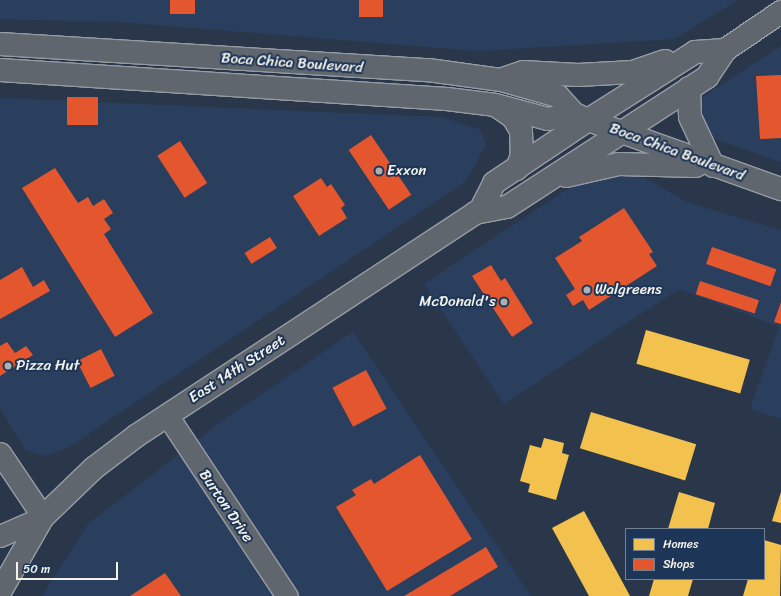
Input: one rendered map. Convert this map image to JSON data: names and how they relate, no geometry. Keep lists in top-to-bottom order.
{
  "streets": {
    "main road": ["Boca Chica Boulevard", "East 14th Street"],
    "street": ["Burton Drive"]
  },
  "crossings": [
    ["East 14th Street", "Burton Drive"]
  ],
  "places": [
    "Exxon",
    "Walgreens",
    "McDonald's",
    "Pizza Hut"
  ],
  "legend": ["Homes", "Shops"],
  "scale_bar": "50 m"
}
